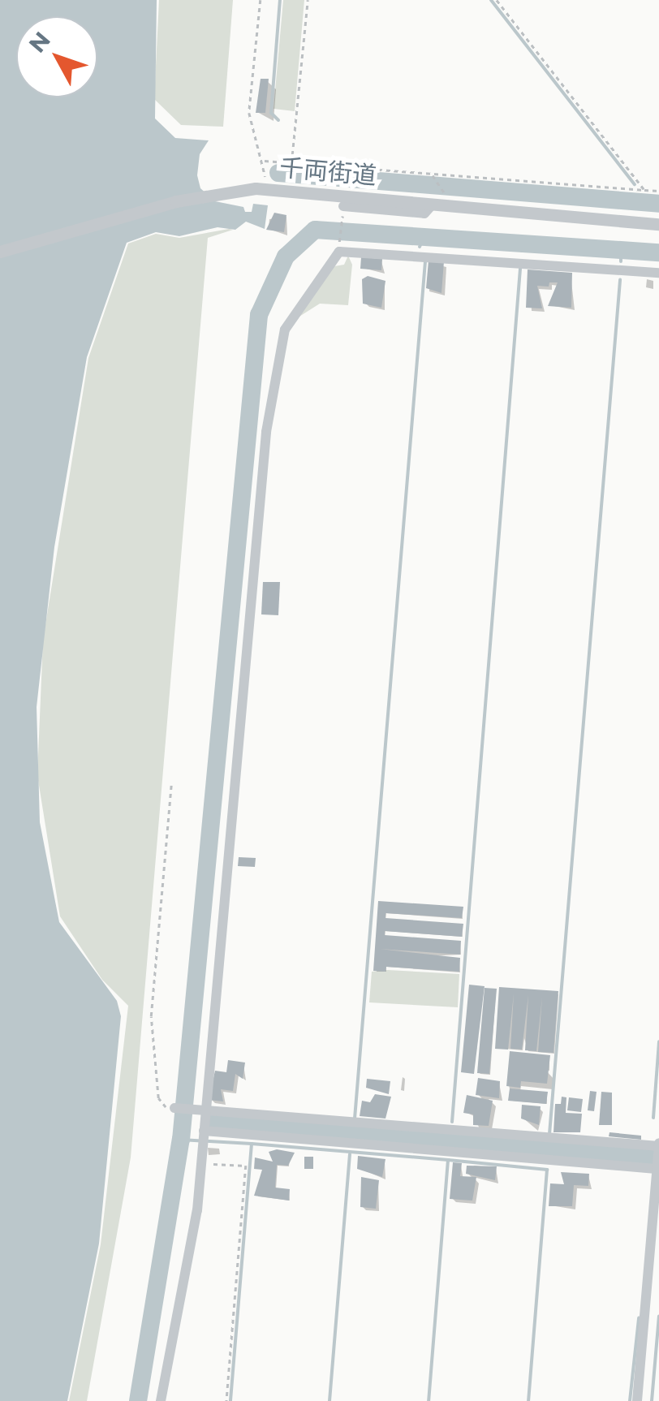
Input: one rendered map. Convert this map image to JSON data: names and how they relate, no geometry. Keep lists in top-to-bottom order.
{
  "streets": {
    "street": ["千両街道"]
  },
  "north": "top left"
}
